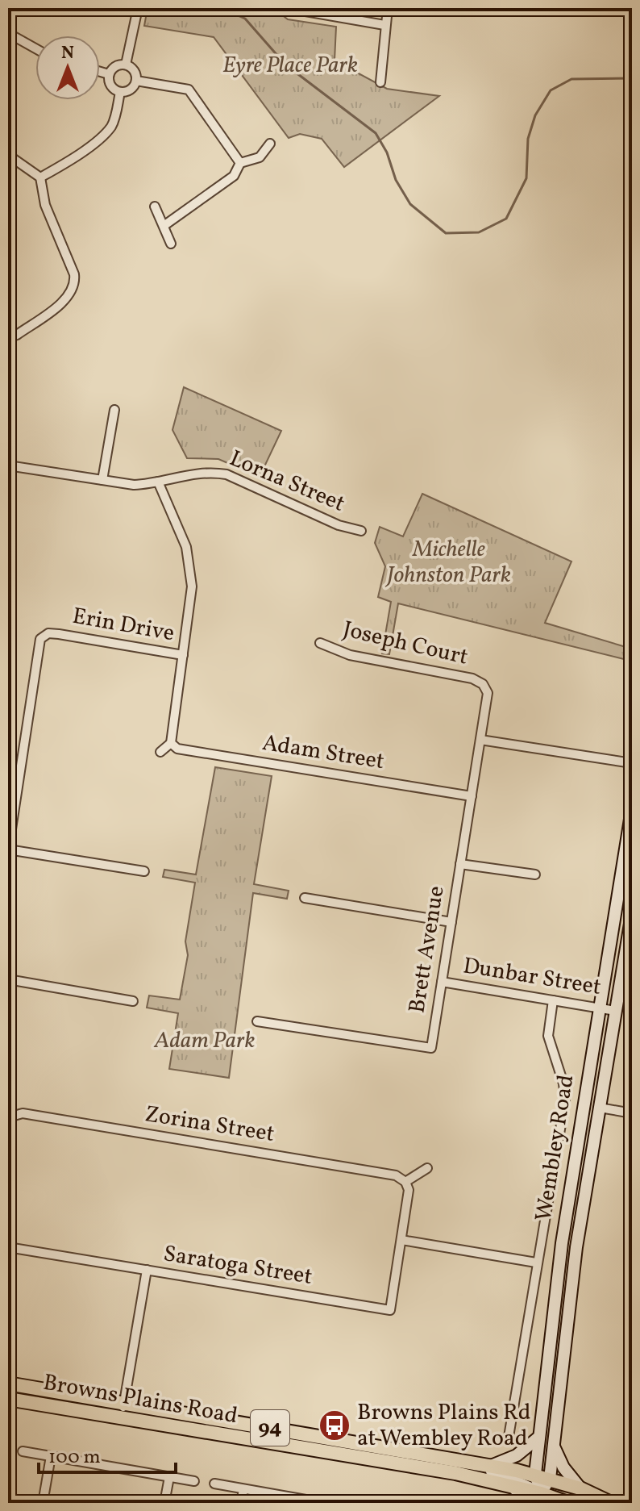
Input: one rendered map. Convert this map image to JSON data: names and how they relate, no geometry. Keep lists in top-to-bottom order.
{
  "streets": {
    "main road": ["Wembley Road", "Browns Plains Road", "94"],
    "street": [
      "Lorna Street",
      "Erin Drive",
      "Joseph Court",
      "Adam Street",
      "Brett Avenue",
      "Dunbar Street",
      "Zorina Street",
      "Saratoga Street"
    ]
  },
  "crossings": [
    ["Joseph Court", "Brett Avenue"],
    ["Adam Street", "Brett Avenue"],
    ["Brett Avenue", "Dunbar Street"],
    ["Dunbar Street", "Wembley Road"],
    ["Wembley Road", "Browns Plains Road"]
  ],
  "parks": ["Eyre Place Park", "Michelle Johnston Park", "Adam Park"],
  "places": {
    "bus stop": ["Browns Plains Rd at Wembley Road"]
  },
  "scale_bar": "100 m",
  "north": "top"
}
